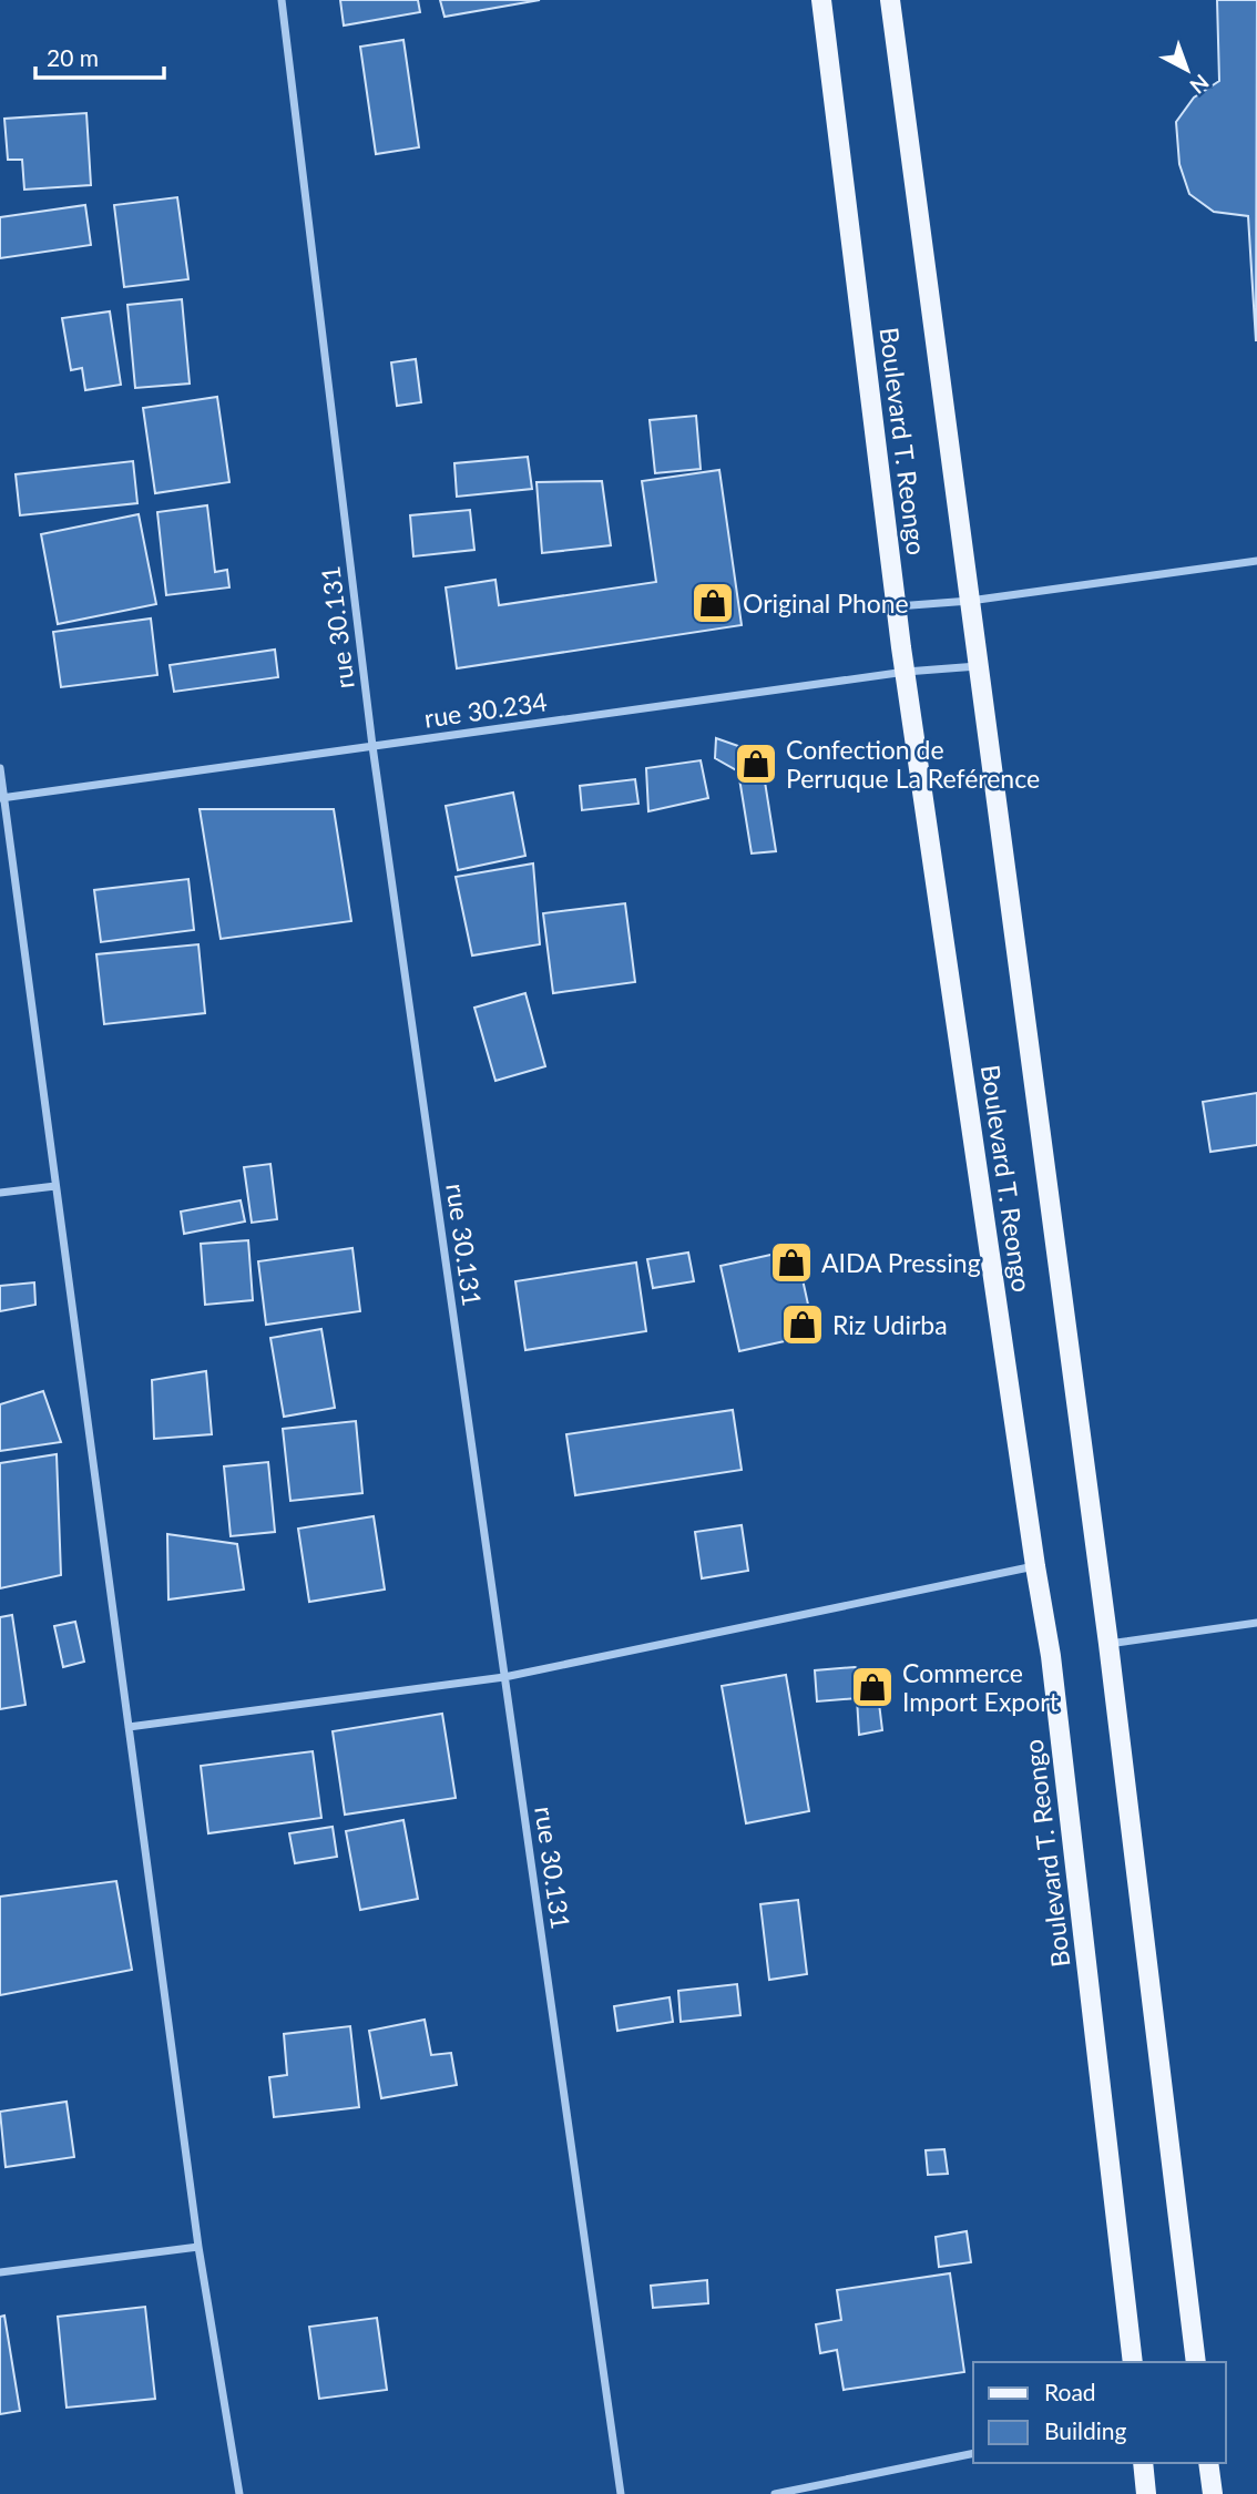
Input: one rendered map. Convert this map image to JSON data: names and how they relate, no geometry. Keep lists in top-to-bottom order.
{
  "streets": {
    "main road": ["Boulevard T. Reongo"],
    "street": ["rue 30.131", "rue 30.234"]
  },
  "crossings": [
    ["Boulevard T. Reongo", "rue 30.234"],
    ["rue 30.131", "rue 30.234"]
  ],
  "places": {
    "shop": [
      "Original Phone",
      "Confection de Perruque La Reférence",
      "AIDA Pressing",
      "Riz Udirba",
      "Commerce Import Export"
    ]
  },
  "legend": ["Road", "Building"],
  "scale_bar": "20 m",
  "north": "bottom right"
}
